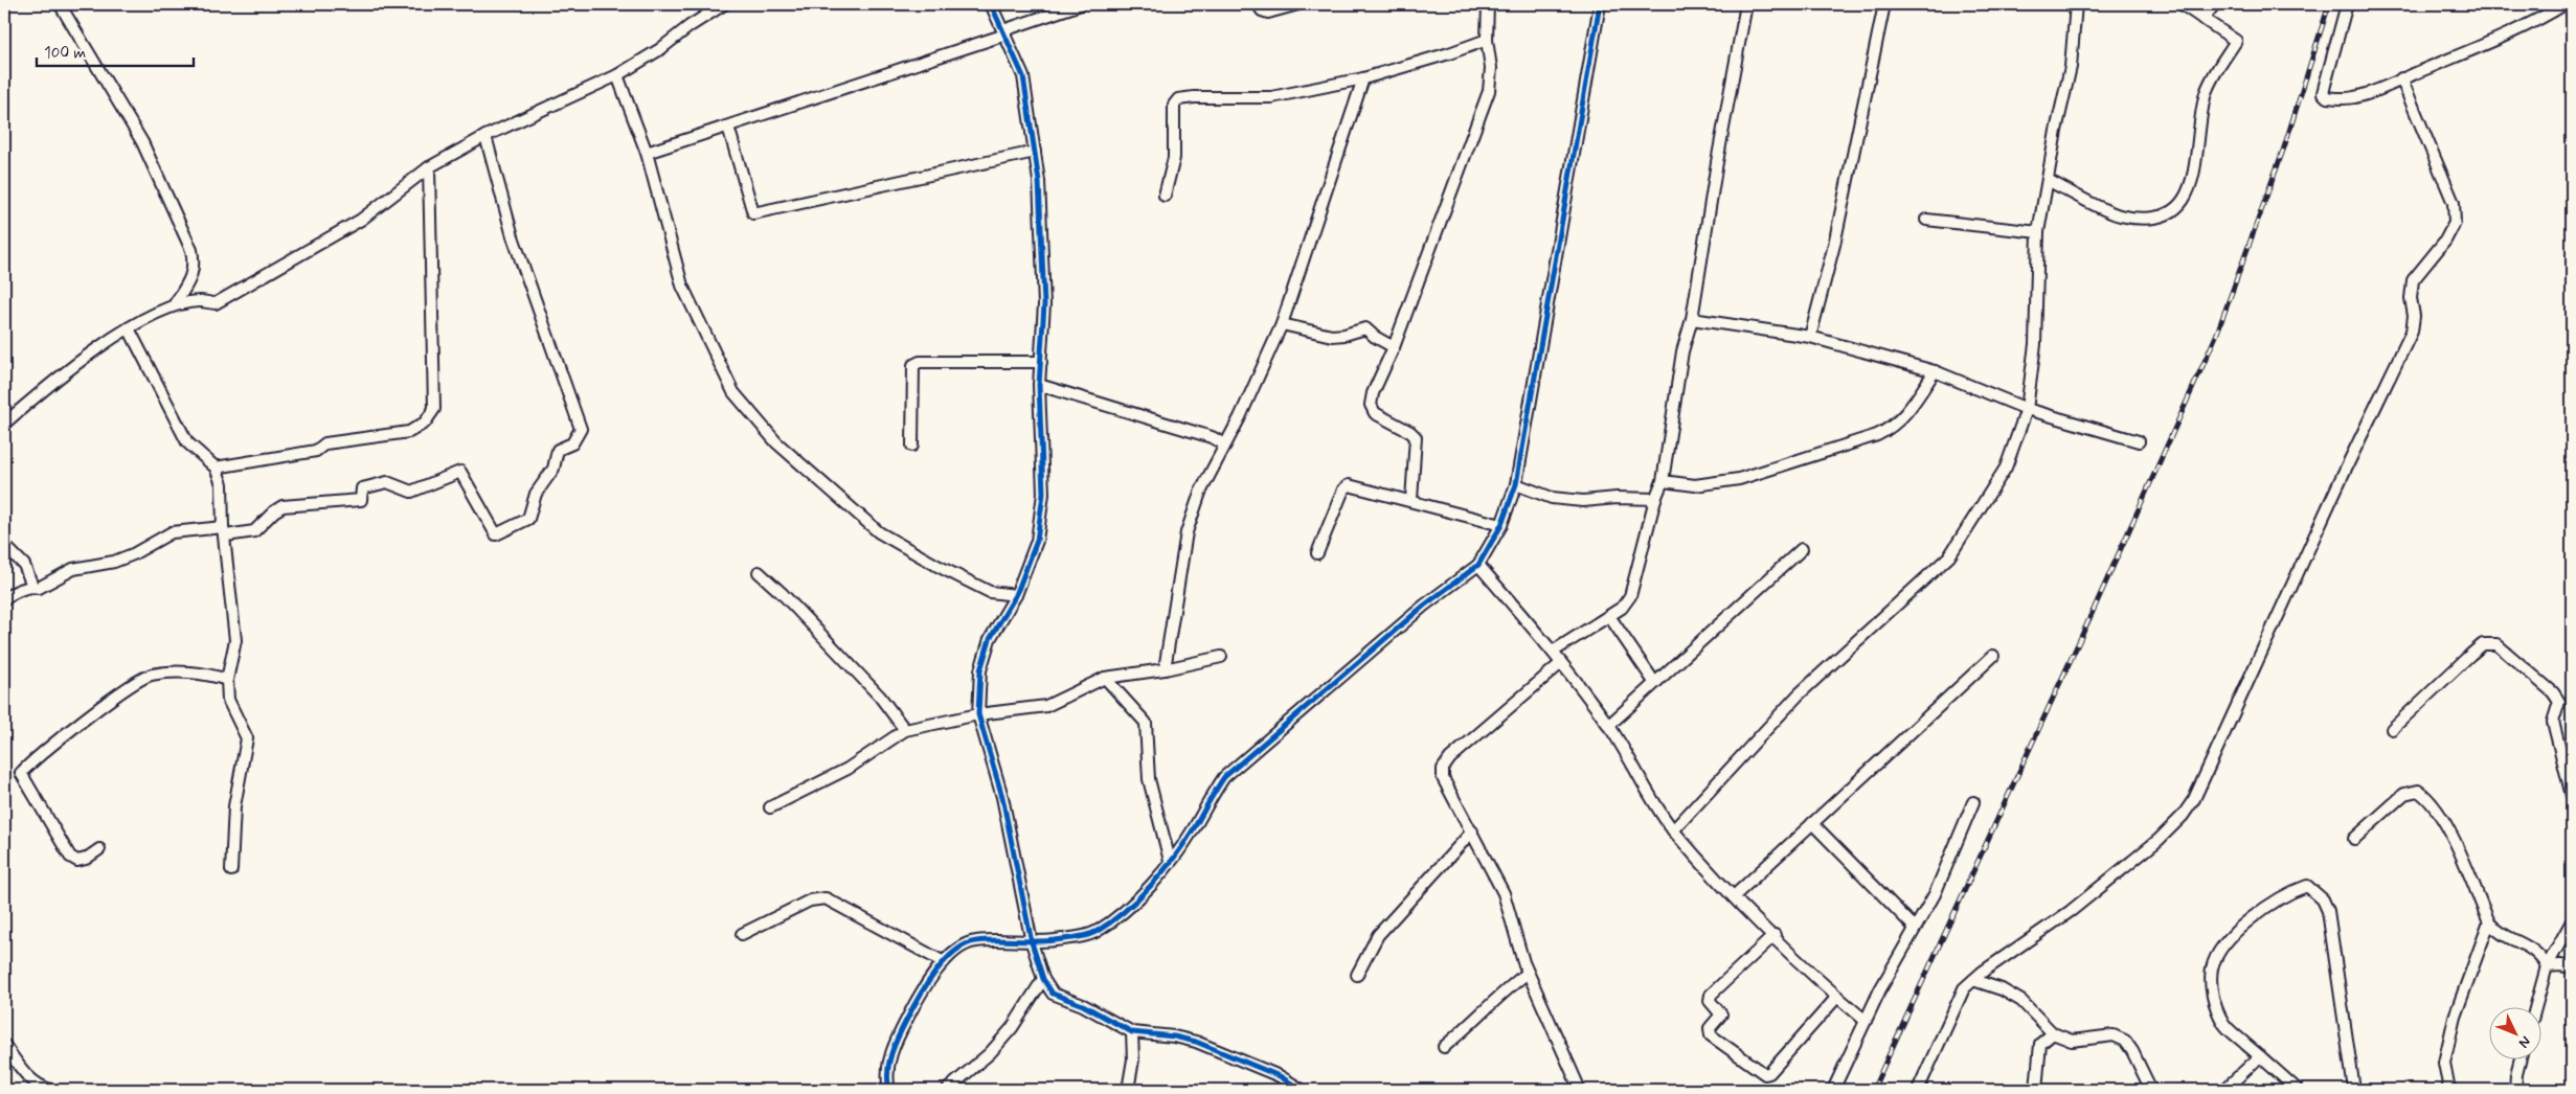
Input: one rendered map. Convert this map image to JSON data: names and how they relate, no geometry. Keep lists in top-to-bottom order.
{
  "scale_bar": "100 m",
  "north": "bottom right"
}
